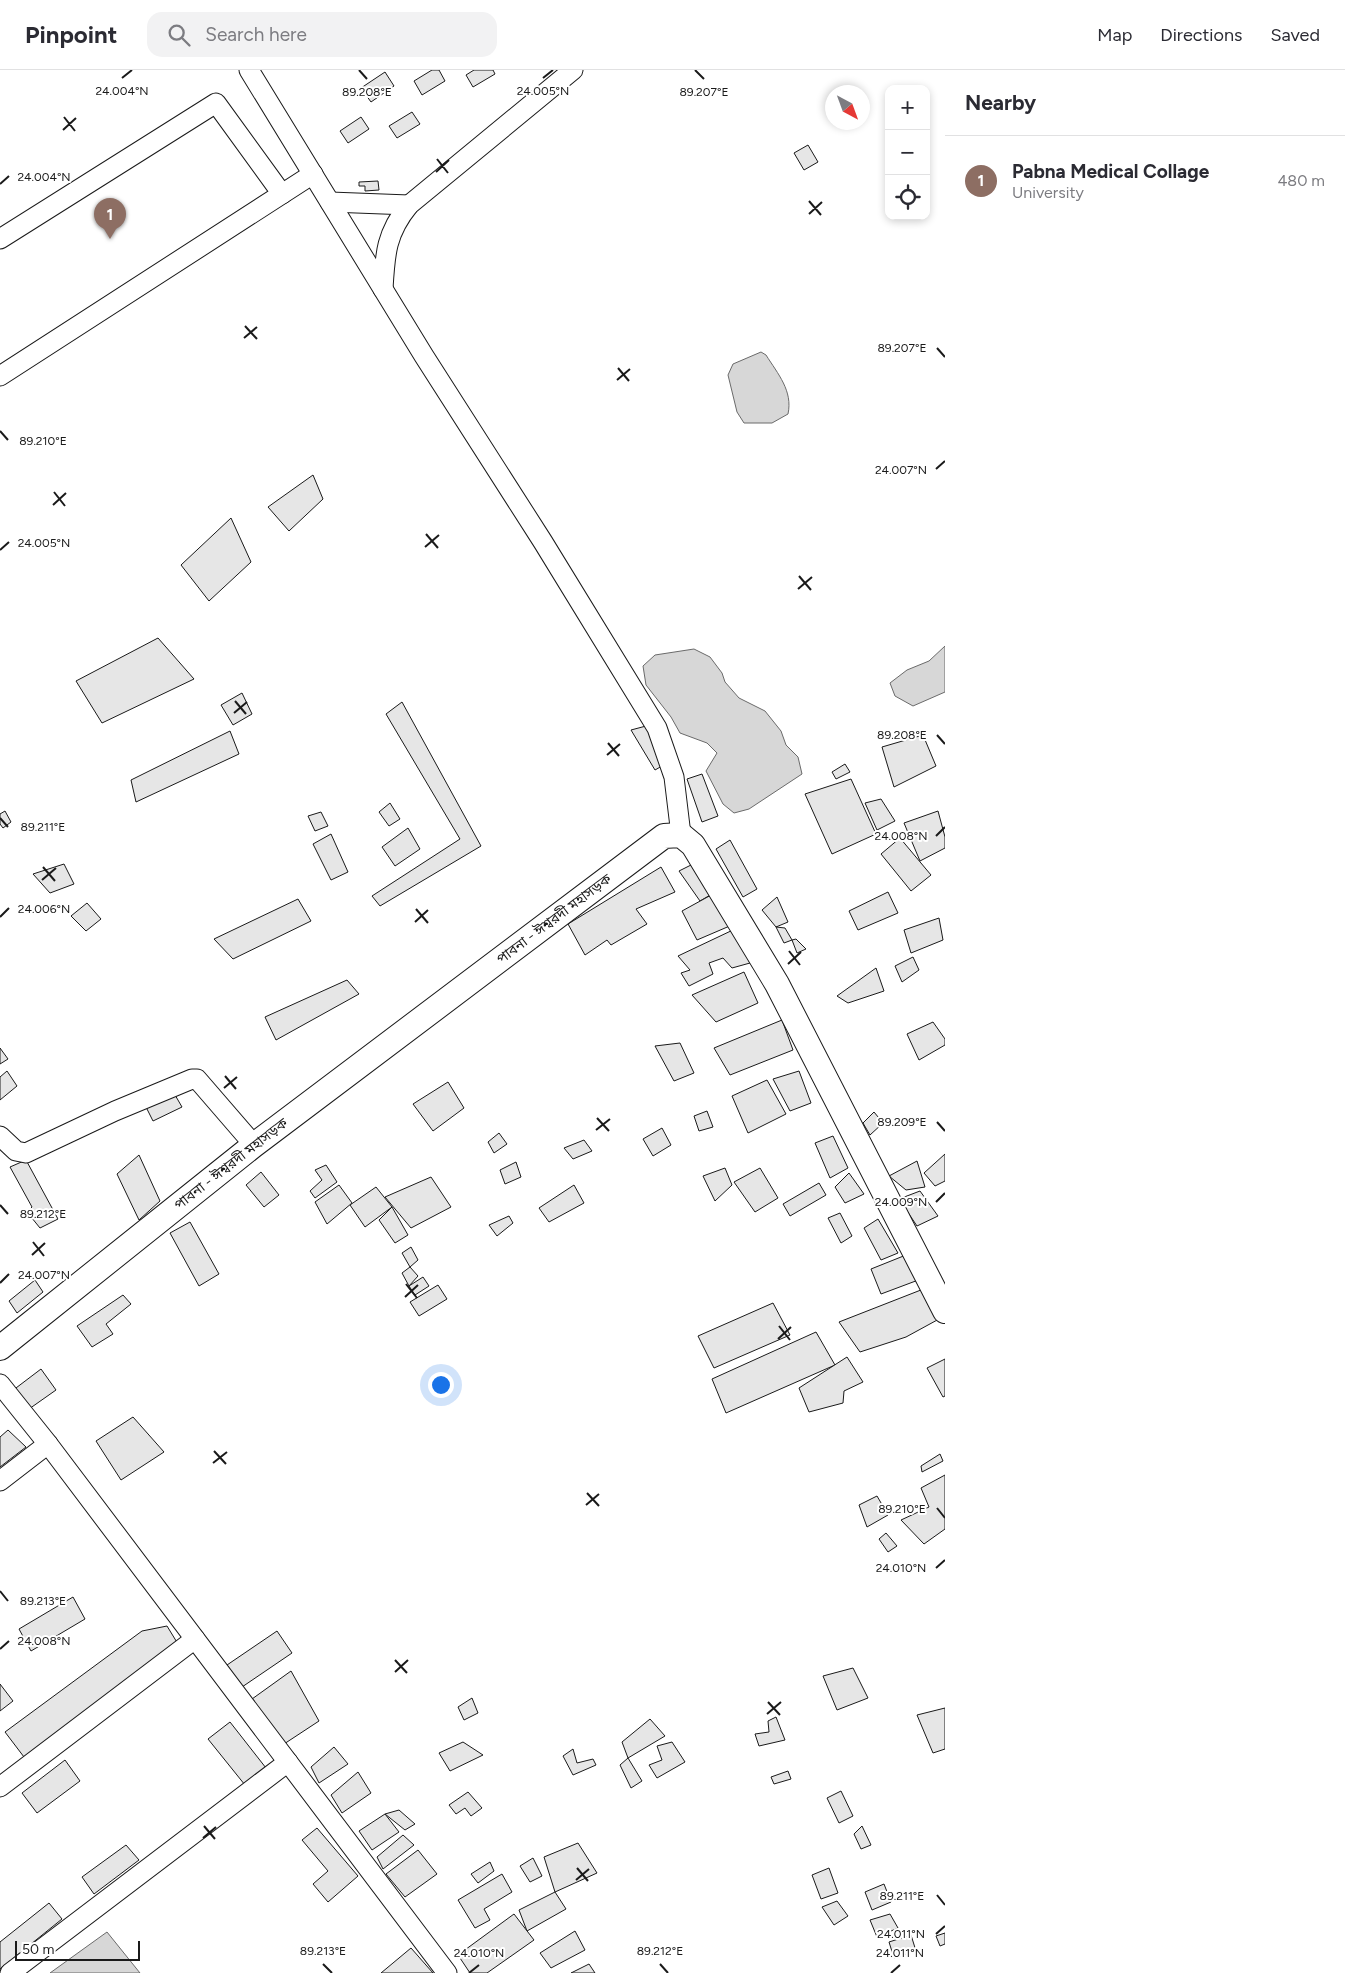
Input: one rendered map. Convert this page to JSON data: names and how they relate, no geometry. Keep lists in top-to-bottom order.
{
  "streets": {
    "main road": ["পাবনা - ঈশ্বরদী মহাসড়ক"]
  },
  "scale_bar": "50 m",
  "north": "bottom right",
  "page": {
    "header": "Pinpoint",
    "search": "Search here",
    "nav": ["Map", "Directions", "Saved"],
    "heading": "Nearby",
    "map_buttons": ["+", "−"],
    "list": [
      {
        "mark": "1",
        "name": "Pabna Medical Collage",
        "note": "University",
        "value": "480 m"
      }
    ],
    "pins": "1",
    "scale": "50 m"
  },
  "coordinates": [
    "24.004°N",
    "24.005°N",
    "89.208°E",
    "89.207°E",
    "89.210°E",
    "24.007°N",
    "89.211°E",
    "24.008°N",
    "24.006°N",
    "89.209°E",
    "24.009°N",
    "89.212°E",
    "24.010°N",
    "89.213°E",
    "24.011°N"
  ]
}
